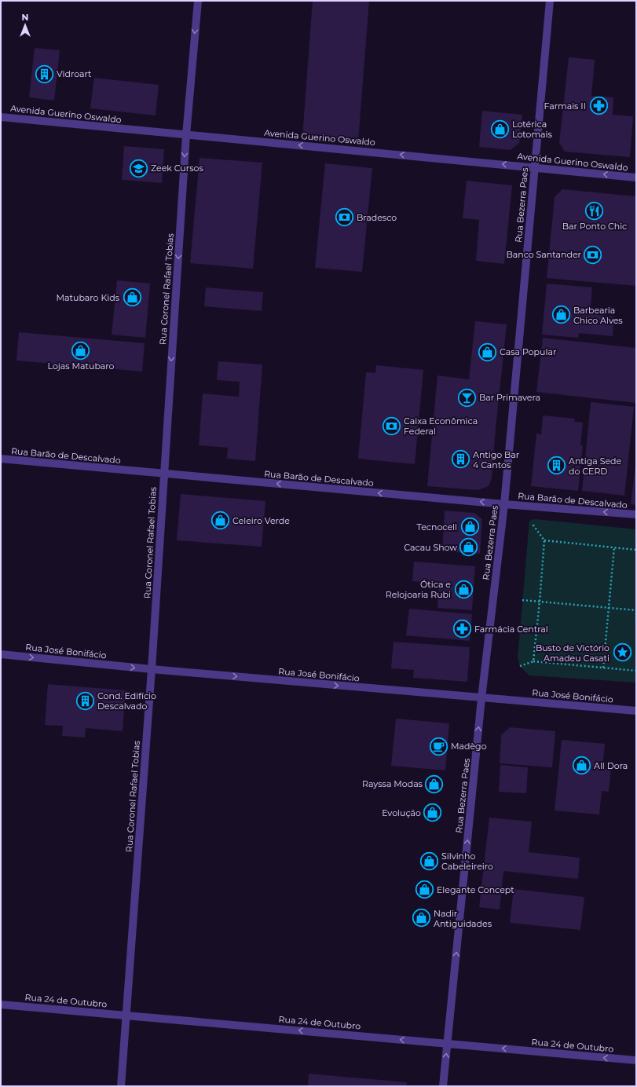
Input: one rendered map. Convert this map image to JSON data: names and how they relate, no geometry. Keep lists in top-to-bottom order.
{
  "streets": {
    "street": [
      "Avenida Guerino Oswaldo",
      "Rua Bezerra Paes",
      "Rua Coronel Rafael Tobias",
      "Rua Barão de Descalvado",
      "Rua José Bonifácio",
      "Rua 24 de Outubro"
    ]
  },
  "crossings": [
    ["Avenida Guerino Oswaldo", "Rua Bezerra Paes"],
    ["Avenida Guerino Oswaldo", "Rua Coronel Rafael Tobias"],
    ["Rua Bezerra Paes", "Rua Barão de Descalvado"],
    ["Rua Bezerra Paes", "Rua José Bonifácio"],
    ["Rua Bezerra Paes", "Rua 24 de Outubro"],
    ["Rua Coronel Rafael Tobias", "Rua Barão de Descalvado"],
    ["Rua Coronel Rafael Tobias", "Rua José Bonifácio"],
    ["Rua Coronel Rafael Tobias", "Rua 24 de Outubro"]
  ],
  "one_way": [
    "Avenida Guerino Oswaldo",
    "Rua Bezerra Paes",
    "Rua Coronel Rafael Tobias",
    "Rua Barão de Descalvado",
    "Rua José Bonifácio",
    "Rua 24 de Outubro"
  ],
  "places": {
    "building": [
      "Vidroart",
      "Antigo Bar 4 Cantos",
      "Antiga Sede do CERD",
      "Cond. Edifício Descalvado"
    ],
    "pharmacy": ["Farmais II", "Farmácia Central"],
    "shop": [
      "Lotérica Lotomais",
      "Matubaro Kids",
      "Barbearia Chico Alves",
      "Lojas Matubaro",
      "Casa Popular",
      "Celeiro Verde",
      "Tecnocell",
      "Cacau Show",
      "Ótica e Relojoaria Rubi",
      "All Dora",
      "Rayssa Modas",
      "Evolução",
      "Silvinho Cabeleireiro",
      "Elegante Concept",
      "Nadir Antiguidades"
    ],
    "school or university": ["Zeek Cursos"],
    "restaurant": ["Bar Ponto Chic"],
    "bank": ["Bradesco", "Banco Santander", "Caixa Econômica Federal"],
    "bar": ["Bar Primavera"],
    "place": ["Busto de Victório Amadeu Casati"],
    "cafe": ["Madègo"]
  },
  "north": "top"
}
